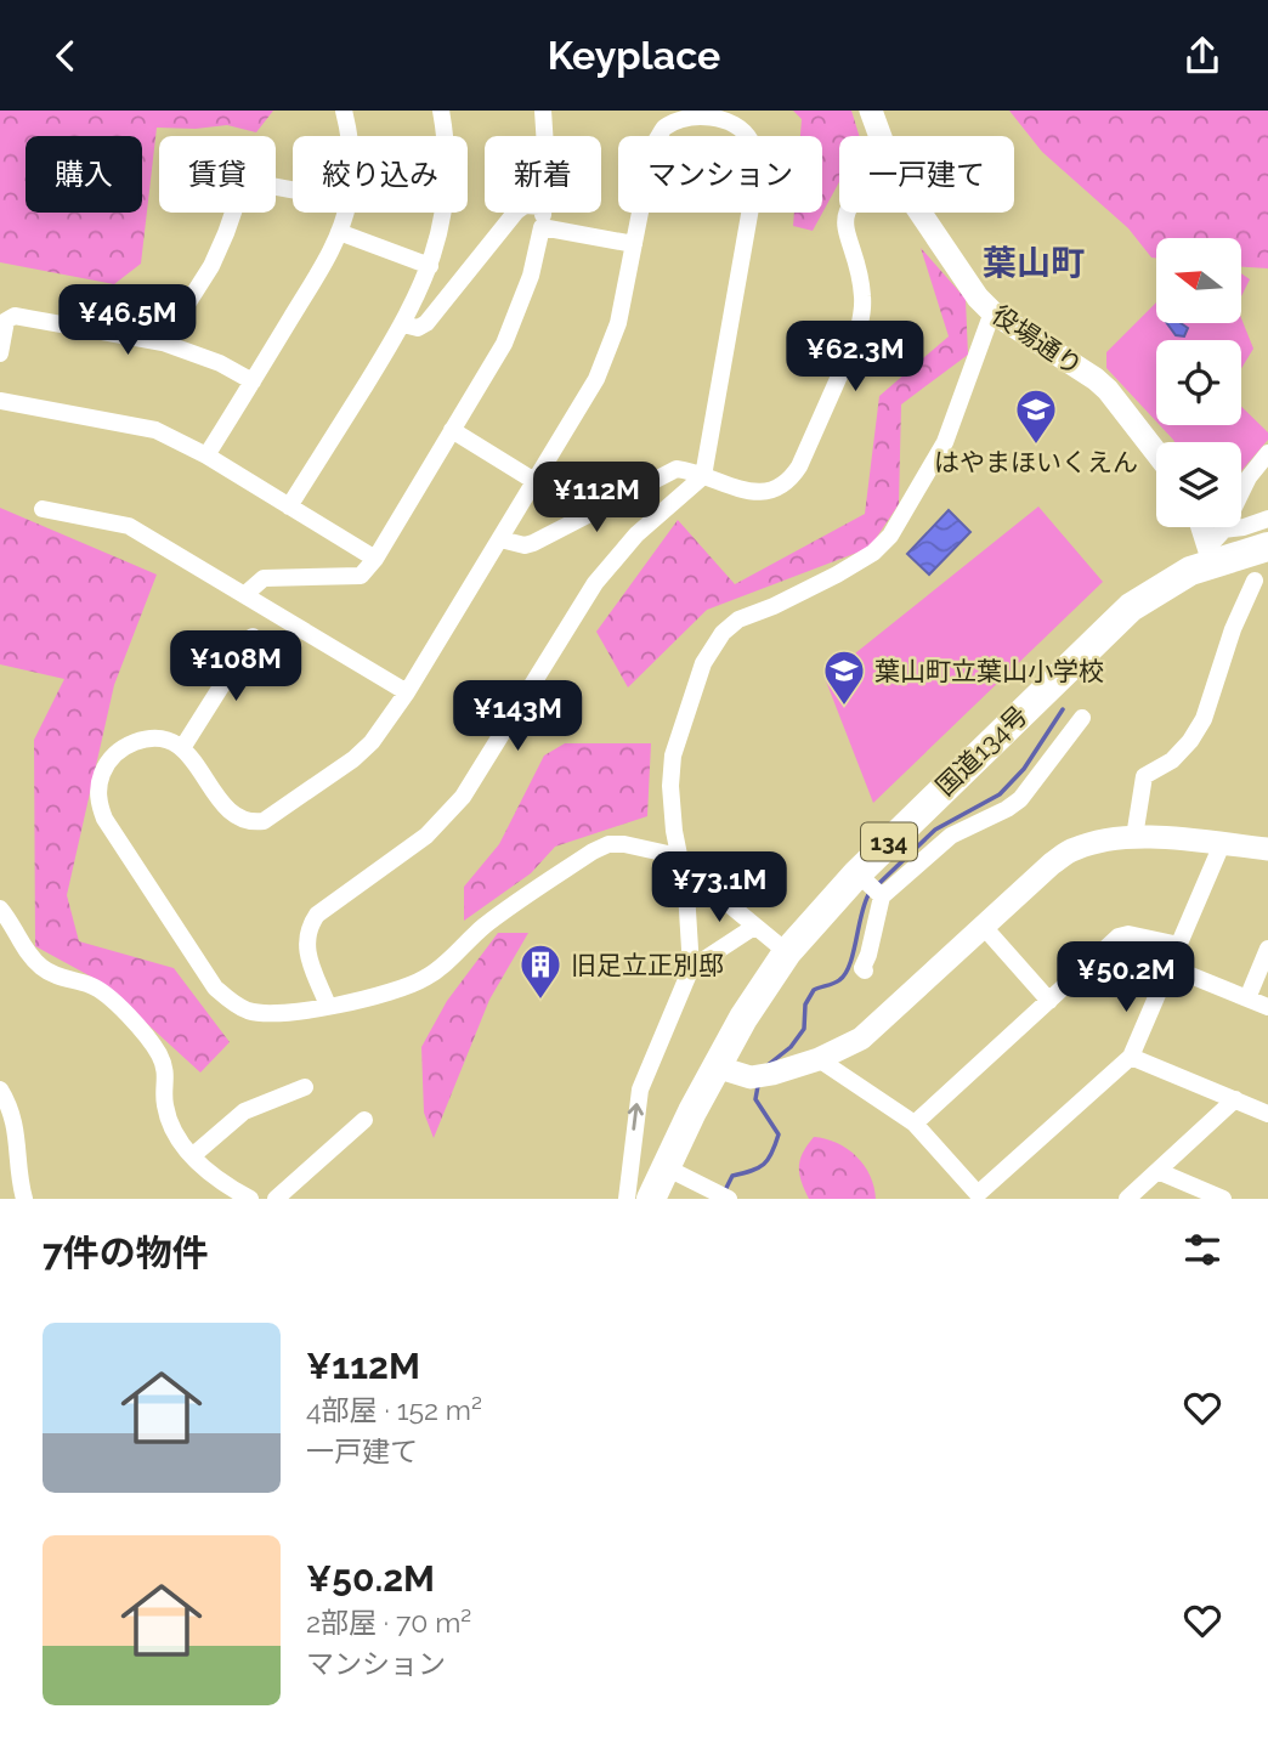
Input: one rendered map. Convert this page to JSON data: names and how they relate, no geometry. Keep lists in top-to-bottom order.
{
  "streets": {
    "highway": ["国道134号", "134"],
    "street": ["役場通り"]
  },
  "districts": ["葉山町"],
  "places": {
    "school or university": ["はやまほいくえん", "葉山町立葉山小学校"],
    "building": ["旧足立正別邸"]
  },
  "north": "left",
  "page": {
    "header": "Keyplace",
    "chip": [
      "購入",
      "賃貸",
      "絞り込み",
      "新着",
      "マンション",
      "一戸建て"
    ],
    "price": [
      "¥46.5M",
      "¥62.3M",
      "¥112M",
      "¥108M",
      "¥143M",
      "¥73.1M",
      "¥50.2M"
    ],
    "heading": "7件の物件",
    "list": [
      {
        "name": "¥112M",
        "note": "4部屋 · 152 m² · 一戸建て"
      },
      {
        "name": "¥50.2M",
        "note": "2部屋 · 70 m² · マンション"
      }
    ]
  }
}
